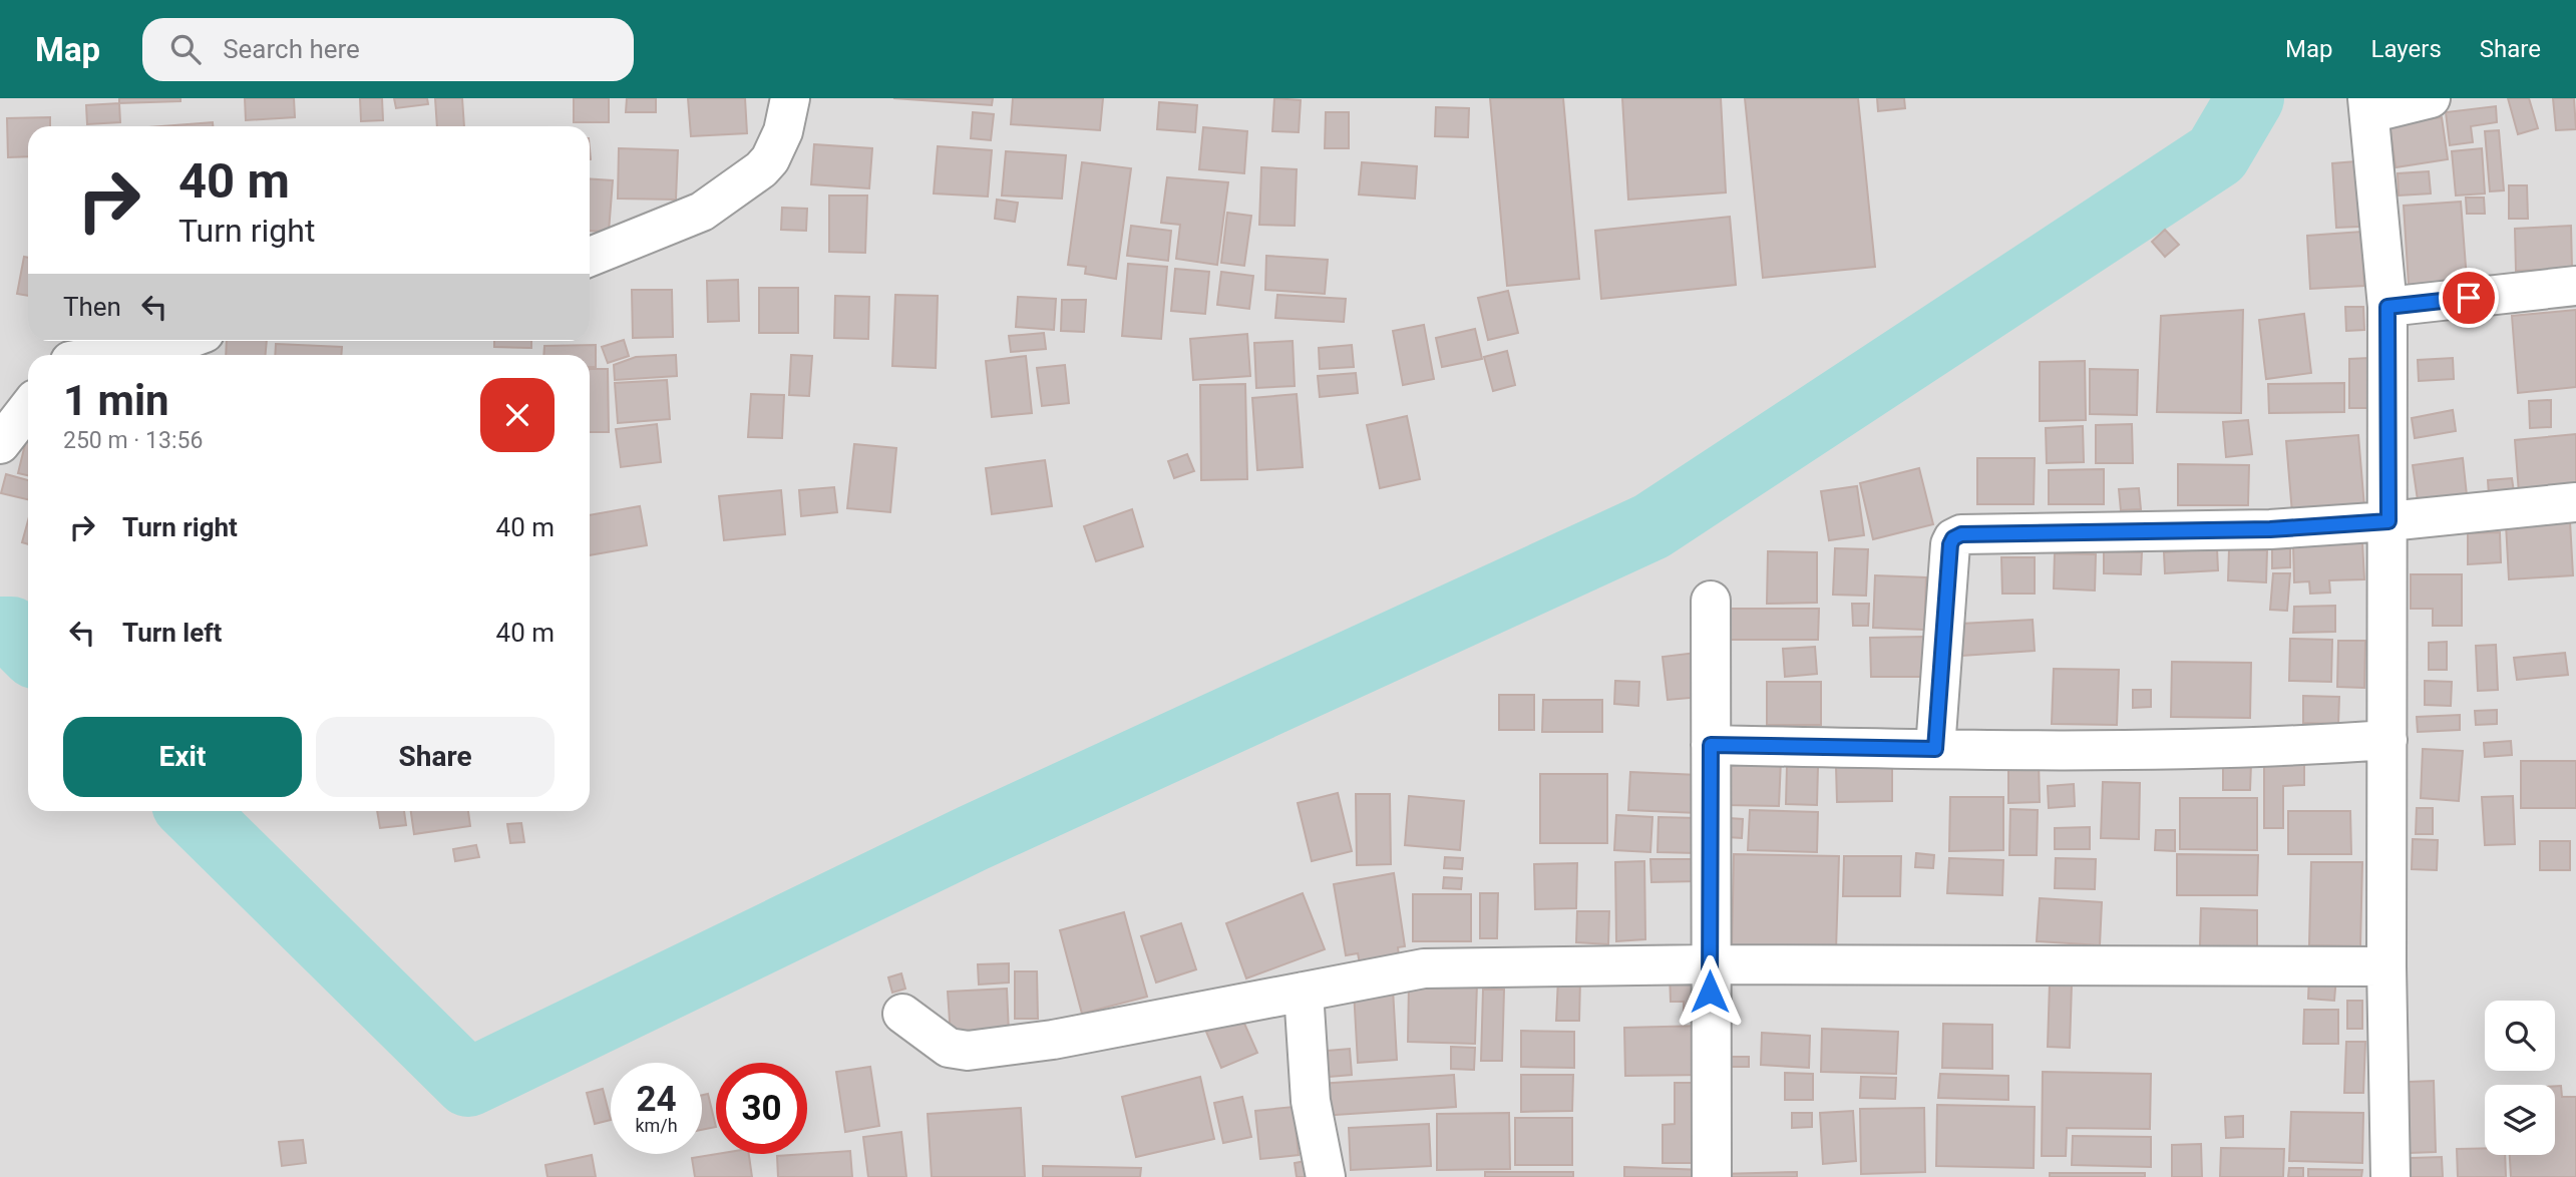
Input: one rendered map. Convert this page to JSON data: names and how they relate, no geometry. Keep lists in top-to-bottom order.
{
  "page": {
    "header": "Map",
    "search": "Search here",
    "nav": ["Map", "Layers", "Share"],
    "turn": ["40 m", "Turn right"],
    "then": "Then",
    "heading": ["1 min", "250 m · 13:56"],
    "list": [
      {
        "name": "Turn right",
        "value": "40 m"
      },
      {
        "name": "Turn left",
        "value": "40 m"
      }
    ],
    "buttons": ["Exit", "Share"],
    "speed": "24 km/h",
    "limit": "30"
  }
}
